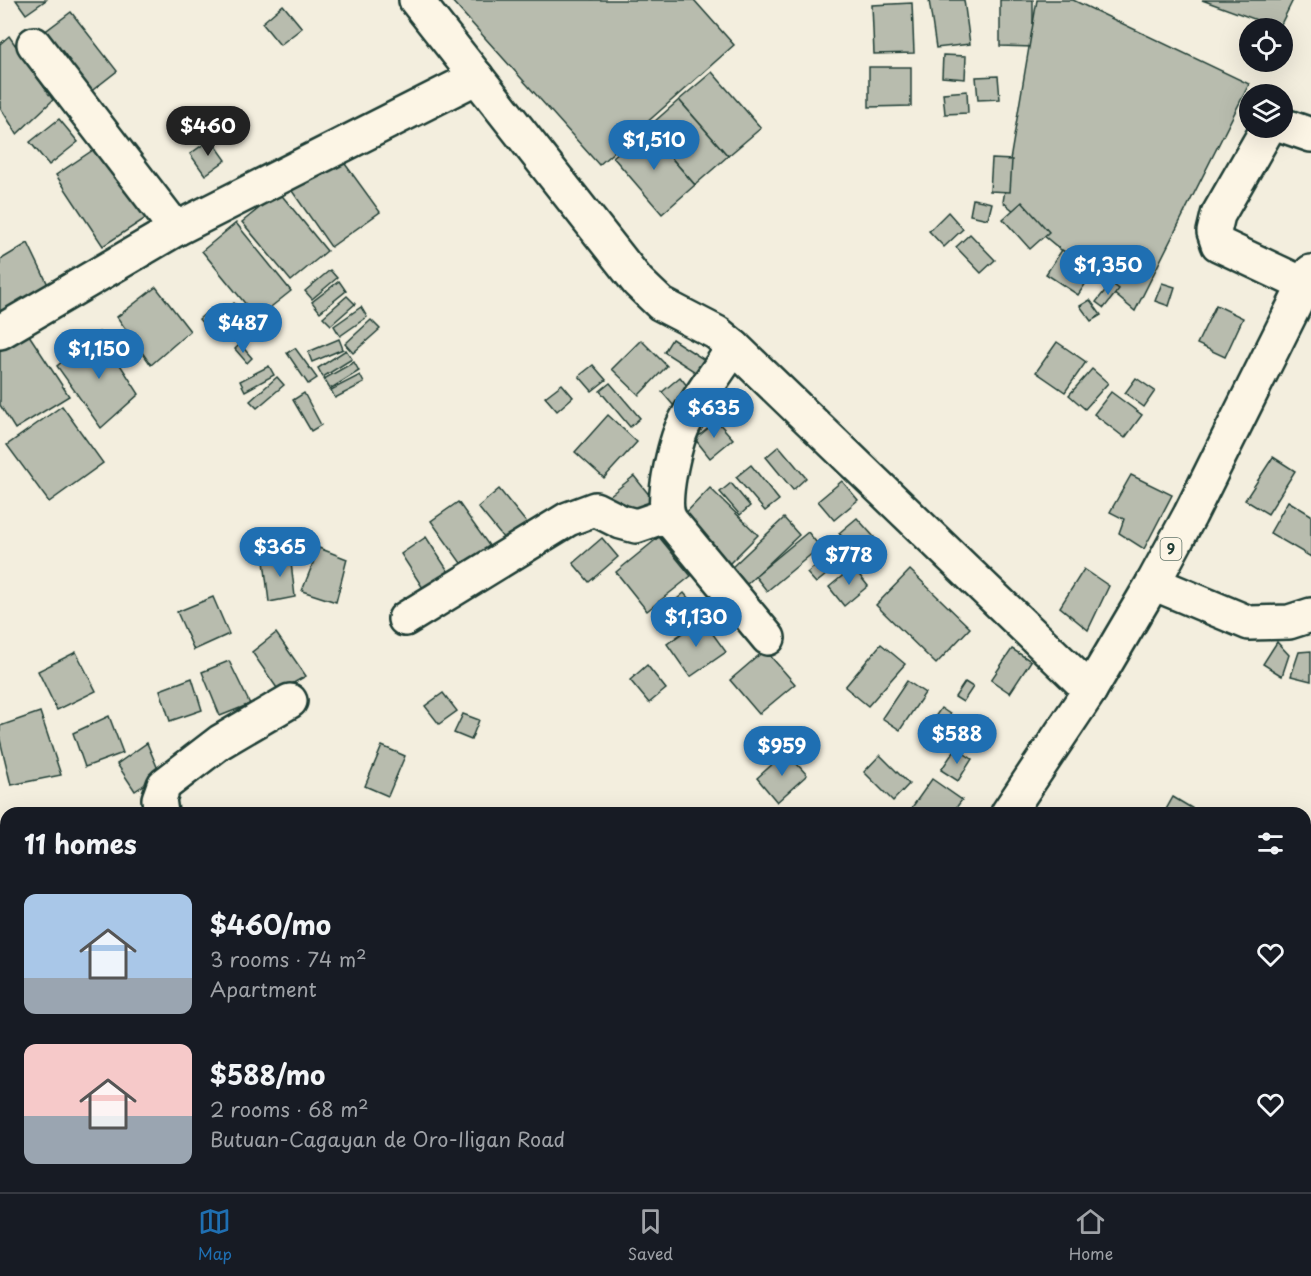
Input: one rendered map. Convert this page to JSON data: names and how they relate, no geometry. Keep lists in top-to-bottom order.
{
  "streets": {
    "main road": ["9"]
  },
  "page": {
    "price": [
      "$460",
      "$1,510",
      "$1,350",
      "$487",
      "$1,150",
      "$635",
      "$365",
      "$778",
      "$1,130",
      "$588",
      "$959"
    ],
    "heading": "11 homes",
    "list": [
      {
        "name": "$460/mo",
        "note": "3 rooms · 74 m² · Apartment"
      },
      {
        "name": "$588/mo",
        "note": "2 rooms · 68 m² · Butuan-Cagayan de Oro-Iligan Road"
      }
    ],
    "tabs": ["Map", "Saved", "Home"]
  }
}
